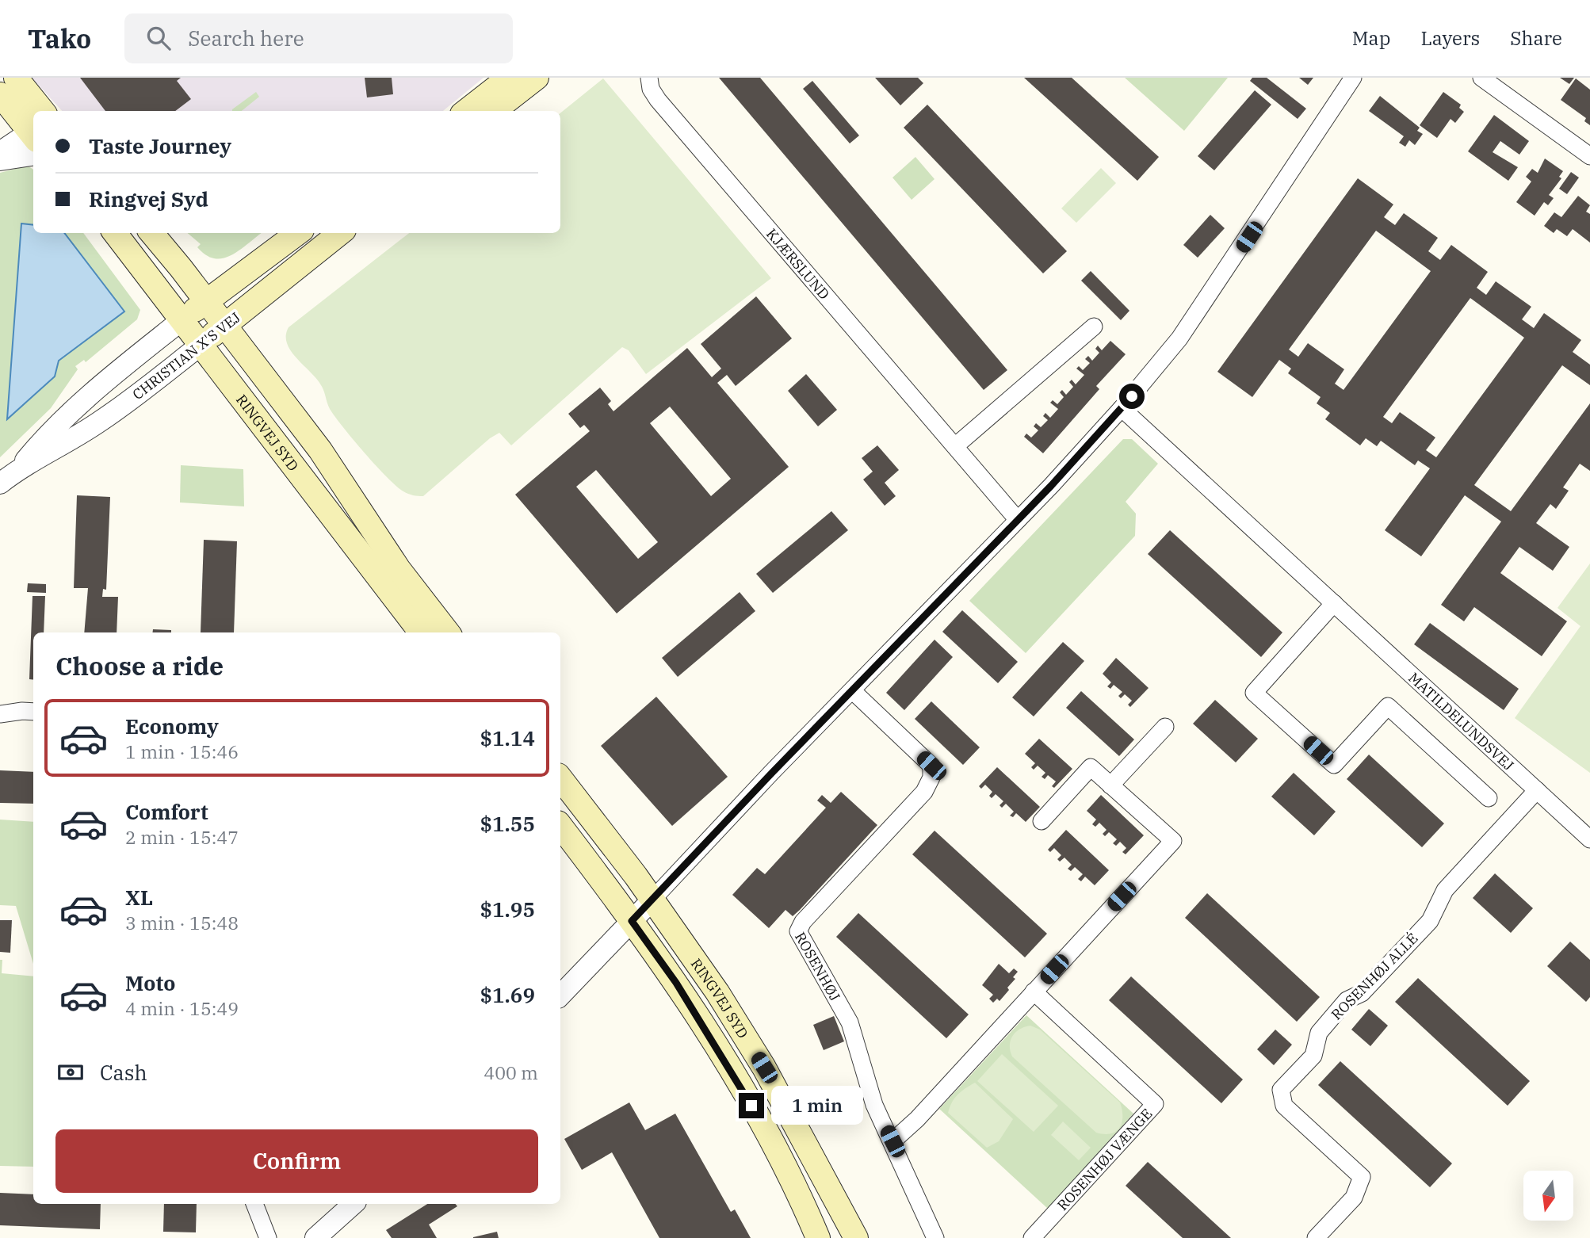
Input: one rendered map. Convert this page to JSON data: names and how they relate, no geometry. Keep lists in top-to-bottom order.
{
  "streets": {
    "main road": ["CHRISTIAN X'S VEJ", "RINGVEJ SYD"],
    "street": [
      "KJÆRSLUND",
      "MATILDELUNDSVEJ",
      "ROSENHØJ",
      "ROSENHØJ ALLÉ",
      "ROSENHØJ VÆNGE"
    ]
  },
  "crossings": [
    ["CHRISTIAN X'S VEJ", "RINGVEJ SYD"],
    ["MATILDELUNDSVEJ", "ROSENHØJ ALLÉ"]
  ],
  "north": "bottom",
  "page": {
    "header": "Tako",
    "search": "Search here",
    "nav": ["Map", "Layers", "Share"],
    "banner": ["Taste Journey", "Ringvej Syd"],
    "heading": "Choose a ride",
    "list": [
      {
        "name": "Economy",
        "note": "1 min · 15:46",
        "value": "$1.14"
      },
      {
        "name": "Comfort",
        "note": "2 min · 15:47",
        "value": "$1.55"
      },
      {
        "name": "XL",
        "note": "3 min · 15:48",
        "value": "$1.95"
      },
      {
        "name": "Moto",
        "note": "4 min · 15:49",
        "value": "$1.69"
      }
    ],
    "pay": ["Cash", "400 m"],
    "bubble": "1 min",
    "buttons": "Confirm"
  }
}
